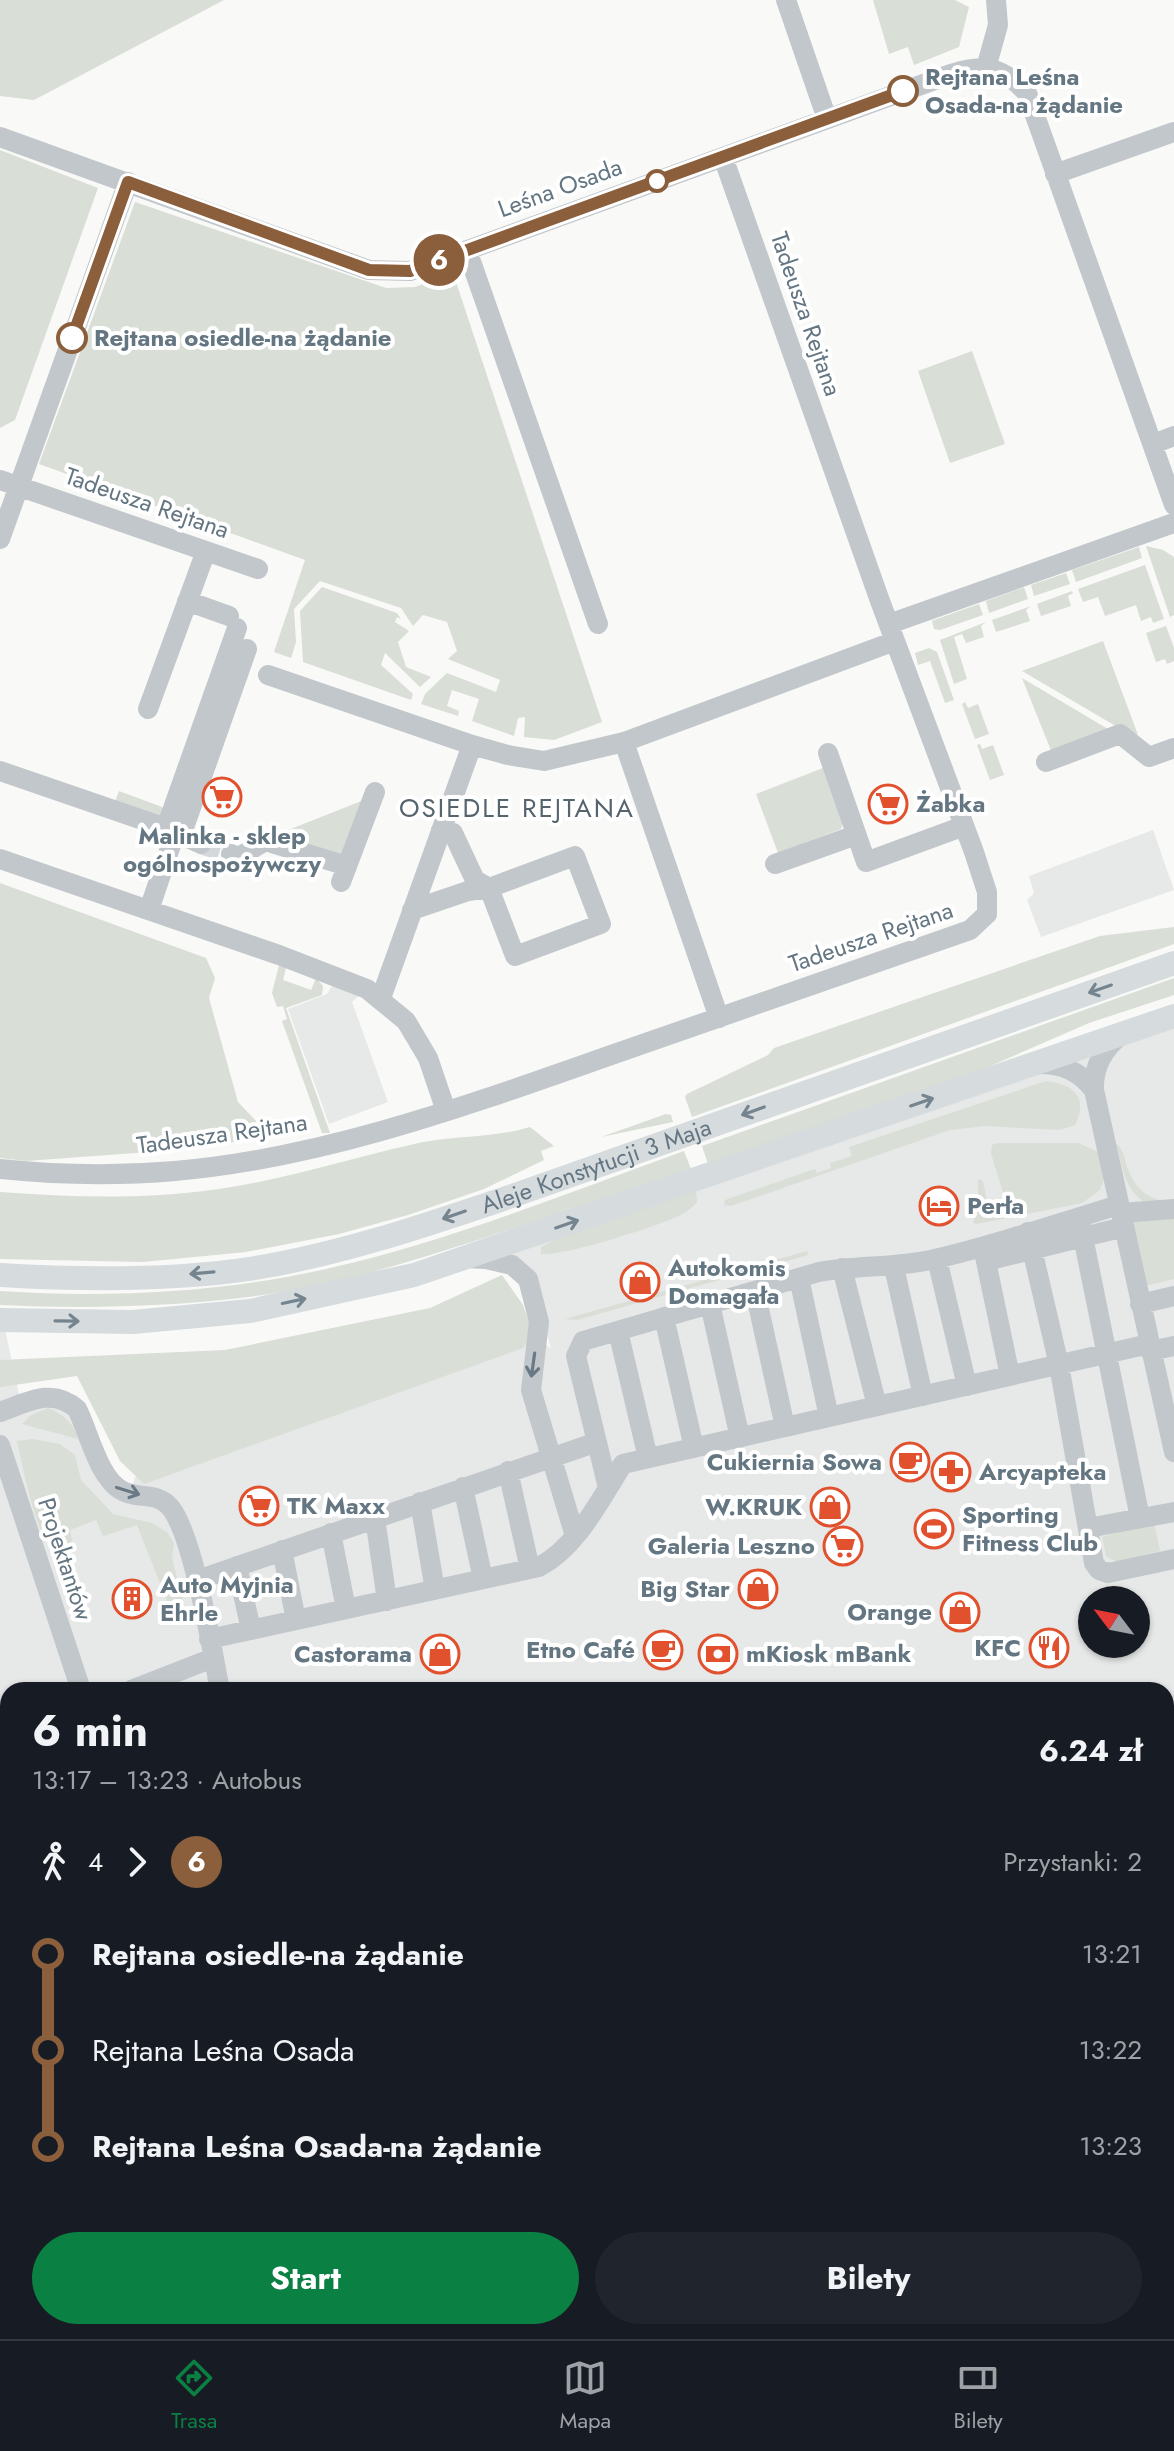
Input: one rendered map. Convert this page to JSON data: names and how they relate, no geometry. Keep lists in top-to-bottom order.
{
  "streets": {
    "main road": ["Aleje Konstytucji 3 Maja"],
    "street": ["Leśna Osada", "Tadeusza Rejtana", "Projektantów"]
  },
  "crossings": [
    ["Leśna Osada", "Tadeusza Rejtana"]
  ],
  "districts": ["OSIEDLE REJTANA"],
  "places": {
    "other": ["Rejtana Leśna Osada-na żądanie", "Rejtana osiedle-na żądanie"],
    "supermarket": [
      "Malinka - sklep ogólnospożywczy",
      "Żabka",
      "TK Maxx",
      "Galeria Leszno"
    ],
    "hotel": ["Perła"],
    "shop": [
      "Autokomis Domagała",
      "W.KRUK",
      "Big Star",
      "Orange",
      "Castorama"
    ],
    "cafe": ["Cukiernia Sowa", "Etno Café"],
    "pharmacy": ["Arcyapteka"],
    "sports": ["Sporting Fitness Club"],
    "building": ["Auto Myjnia Ehrle"],
    "restaurant": ["KFC"],
    "bank": ["mKiosk mBank"]
  },
  "lines": ["bus line 6"],
  "north": "top left",
  "page": {
    "on_map": "6",
    "heading": ["6 min", "13:17 – 13:23 · Autobus", "6.24 zł"],
    "legs": ["4", "6", "Przystanki: 2"],
    "list": [
      {
        "name": "Rejtana osiedle-na żądanie",
        "value": "13:21"
      },
      {
        "name": "Rejtana Leśna Osada",
        "value": "13:22"
      },
      {
        "name": "Rejtana Leśna Osada-na żądanie",
        "value": "13:23"
      }
    ],
    "buttons": ["Start", "Bilety"],
    "tabs": ["Trasa", "Mapa", "Bilety"]
  }
}
